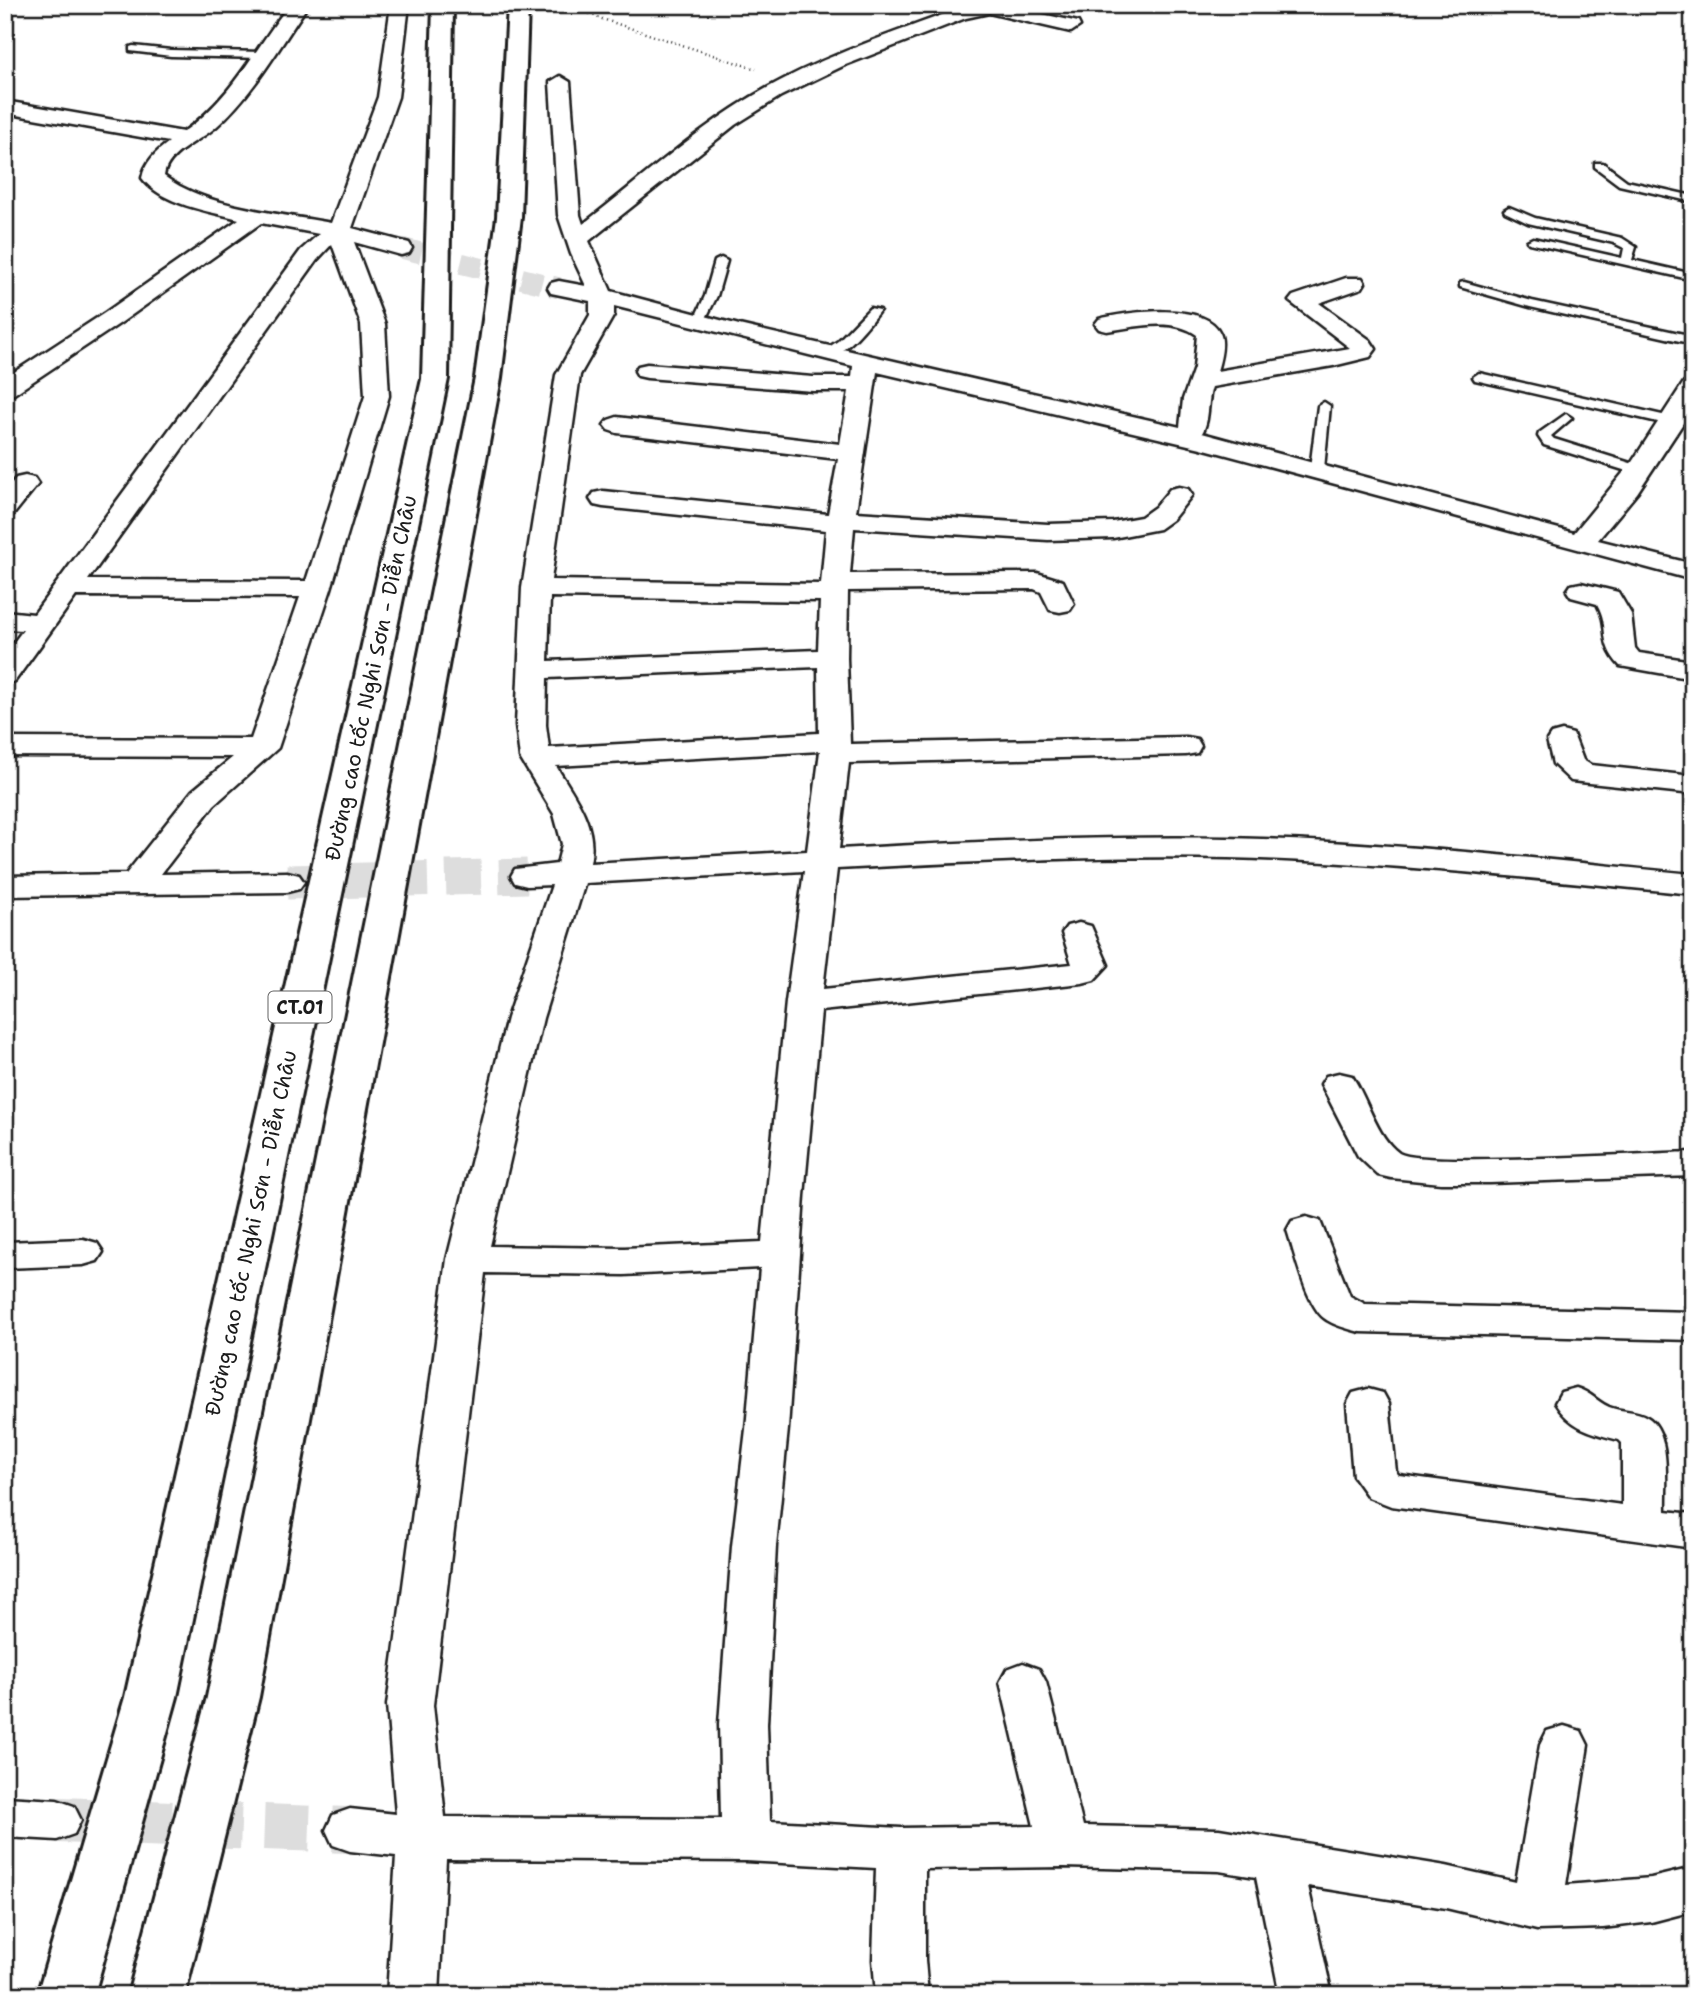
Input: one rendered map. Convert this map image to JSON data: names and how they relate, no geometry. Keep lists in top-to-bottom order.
{
  "streets": {
    "highway": ["Đường cao tốc Nghi Sơn - Diễn Châu", "CT.01"]
  }
}
